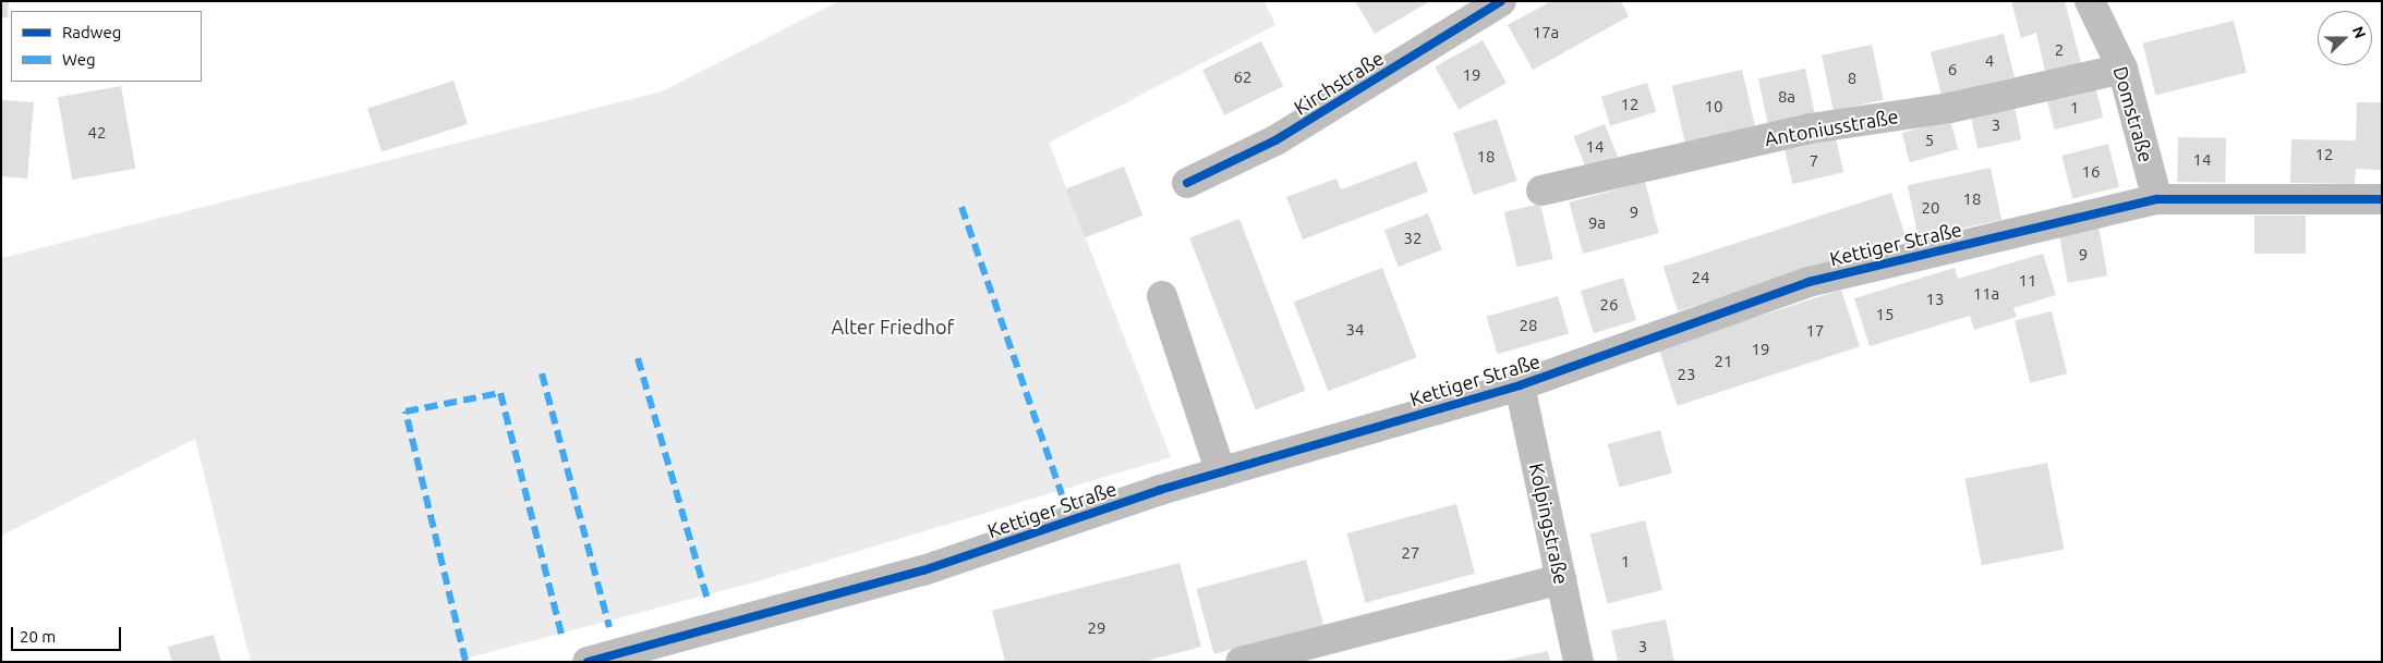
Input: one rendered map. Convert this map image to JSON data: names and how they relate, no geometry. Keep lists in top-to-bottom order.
{
  "streets": {
    "street": [
      "Kirchstraße",
      "Domstraße",
      "Antoniusstraße",
      "Kettiger Straße",
      "Kolpingstraße"
    ]
  },
  "crossings": [
    ["Domstraße", "Antoniusstraße"],
    ["Domstraße", "Kettiger Straße"],
    ["Kettiger Straße", "Kolpingstraße"]
  ],
  "parks": ["Alter Friedhof"],
  "house_numbers": [
    "17a",
    "2",
    "4",
    "6",
    "19",
    "62",
    "8",
    "8a",
    "12",
    "10",
    "1",
    "3",
    "42",
    "5",
    "14",
    "12",
    "18",
    "14",
    "7",
    "16",
    "18",
    "20",
    "9",
    "9a",
    "32",
    "9",
    "24",
    "11",
    "11a",
    "13",
    "26",
    "15",
    "28",
    "34",
    "17",
    "19",
    "21",
    "23",
    "27",
    "1",
    "29",
    "3"
  ],
  "legend": ["Radweg", "Weg"],
  "scale_bar": "20 m",
  "north": "right"
}
